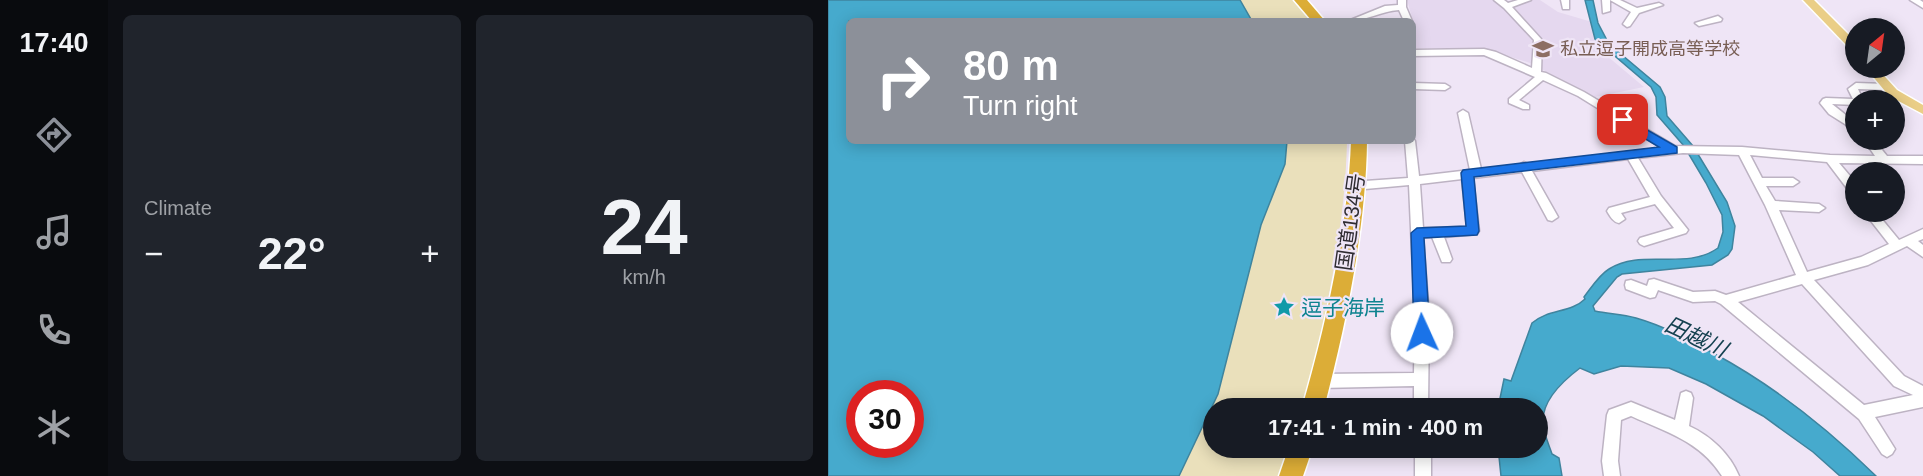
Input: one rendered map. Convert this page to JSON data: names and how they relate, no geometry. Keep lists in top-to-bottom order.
{
  "streets": {
    "highway": ["国道134号"]
  },
  "water": ["田越川"],
  "places": {
    "school or university": ["私立逗子開成高等学校"],
    "place": ["逗子海岸"]
  },
  "north": "top right",
  "page": {
    "tabs": "17:40",
    "tile": [
      "Climate",
      ["24", "km/h"]
    ],
    "map_buttons": ["+", "−"],
    "turn": ["80 m", "Turn right"],
    "heat": ["−", "22°", "+"],
    "limit": "30",
    "trip": "17:41 · 1 min · 400 m"
  }
}
